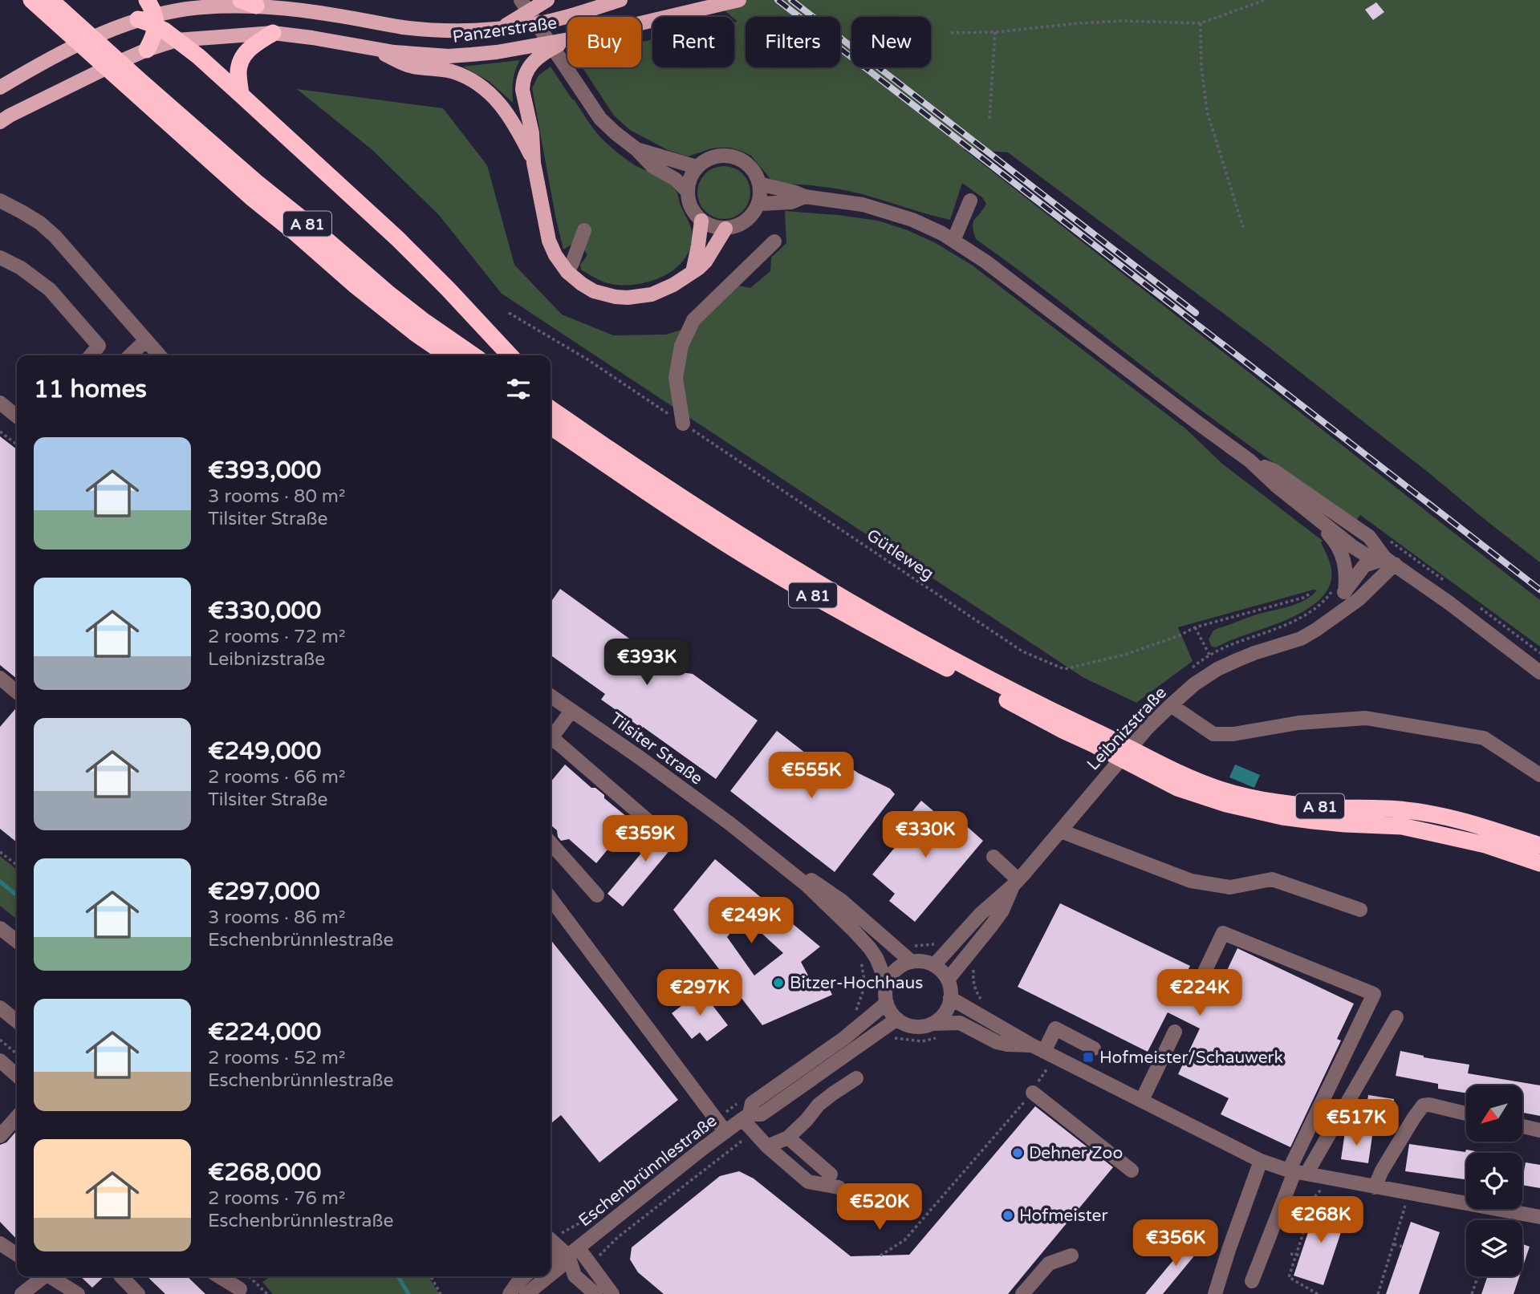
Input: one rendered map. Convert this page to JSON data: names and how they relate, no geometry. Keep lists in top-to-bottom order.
{
  "streets": {
    "highway": ["A 81"],
    "main road": ["Panzerstraße"],
    "street": ["Leibnizstraße", "Tilsiter Straße", "Eschenbrünnlestraße"],
    "path": ["Gütleweg"]
  },
  "crossings": [
    ["Leibnizstraße", "Tilsiter Straße"],
    ["Leibnizstraße", "Eschenbrünnlestraße"],
    ["Tilsiter Straße", "Eschenbrünnlestraße"]
  ],
  "places": {
    "other": ["Bitzer-Hochhaus", "Dehner Zoo", "Hofmeister"],
    "transit": ["Hofmeister/Schauwerk"]
  },
  "north": "bottom left",
  "page": {
    "chip": [
      "Buy",
      "Rent",
      "Filters",
      "New"
    ],
    "heading": "11 homes",
    "list": [
      {
        "name": "€393,000",
        "note": "3 rooms · 80 m² · Tilsiter Straße"
      },
      {
        "name": "€330,000",
        "note": "2 rooms · 72 m² · Leibnizstraße"
      },
      {
        "name": "€249,000",
        "note": "2 rooms · 66 m² · Tilsiter Straße"
      },
      {
        "name": "€297,000",
        "note": "3 rooms · 86 m² · Eschenbrünnlestraße"
      },
      {
        "name": "€224,000",
        "note": "2 rooms · 52 m² · Eschenbrünnlestraße"
      },
      {
        "name": "€268,000",
        "note": "2 rooms · 76 m² · Eschenbrünnlestraße"
      }
    ],
    "price": [
      "€393K",
      "€555K",
      "€330K",
      "€359K",
      "€249K",
      "€297K",
      "€224K",
      "€517K",
      "€520K",
      "€268K",
      "€356K"
    ]
  }
}
